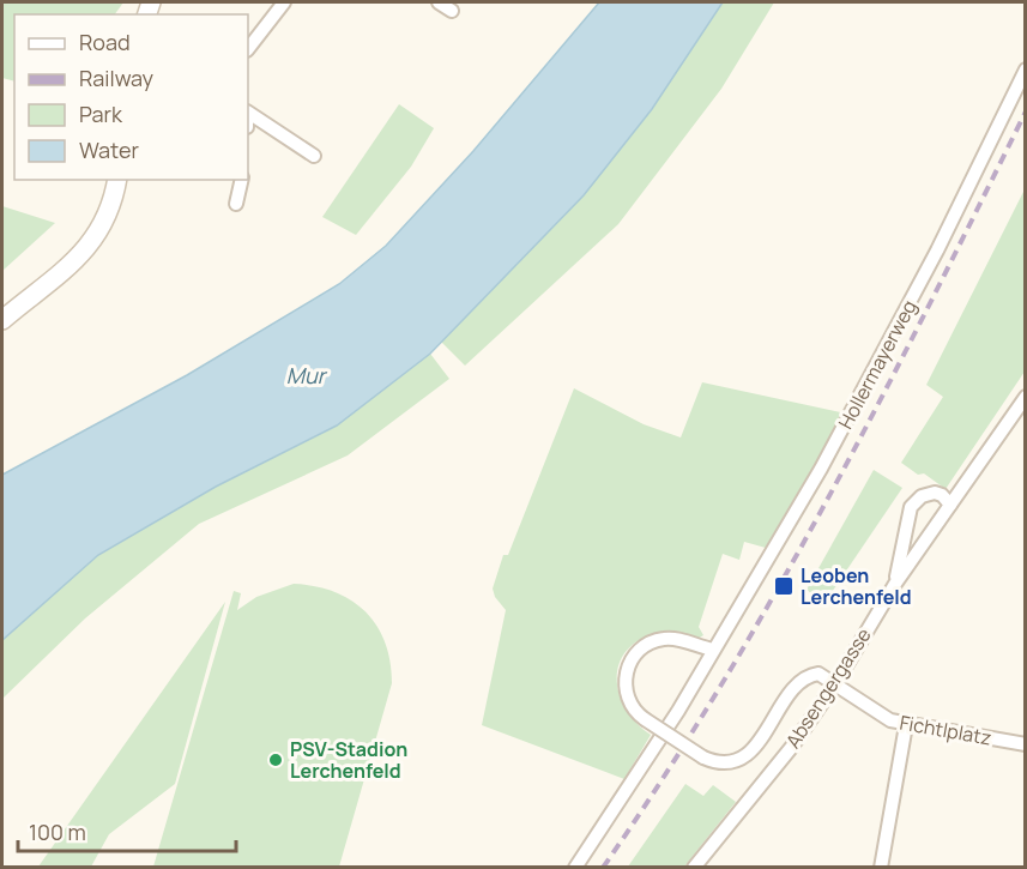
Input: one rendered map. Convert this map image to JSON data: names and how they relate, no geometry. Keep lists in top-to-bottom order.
{
  "streets": {
    "street": ["Hollermayerweg", "Absengergasse", "Fichtlplatz"]
  },
  "crossings": [
    ["Absengergasse", "Fichtlplatz"]
  ],
  "water": ["Mur"],
  "places": {
    "transit": ["Leoben Lerchenfeld"],
    "other": ["PSV-Stadion Lerchenfeld"]
  },
  "legend": [
    "Road",
    "Railway",
    "Park",
    "Water"
  ],
  "scale_bar": "100 m"
}
